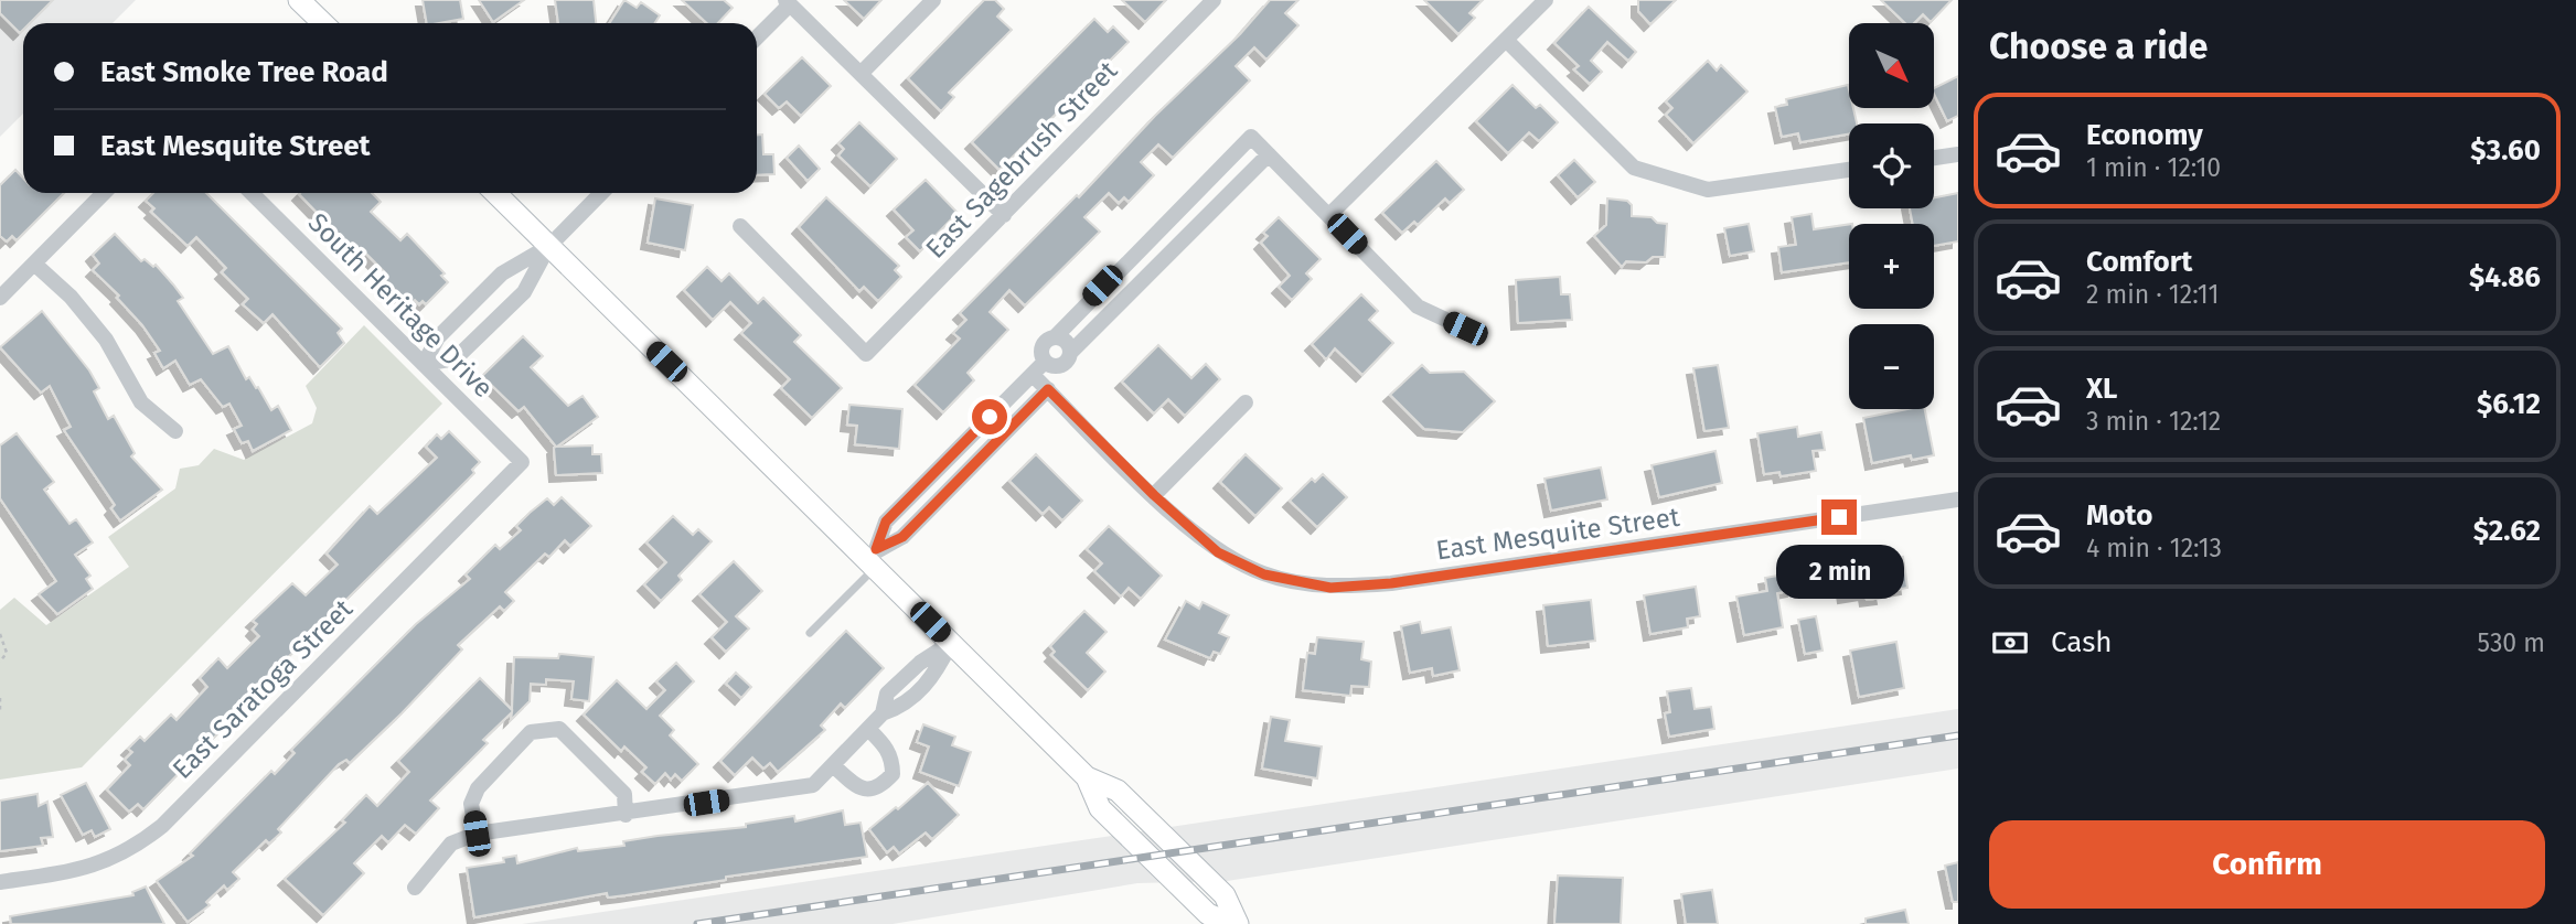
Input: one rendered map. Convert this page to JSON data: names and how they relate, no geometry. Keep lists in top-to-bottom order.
{
  "streets": {
    "street": [
      "East Sagebrush Street",
      "South Heritage Drive",
      "East Mesquite Street",
      "East Saratoga Street"
    ]
  },
  "crossings": [
    ["South Heritage Drive", "East Saratoga Street"]
  ],
  "north": "bottom right",
  "page": {
    "heading": "Choose a ride",
    "map_buttons": ["+", "−"],
    "banner": ["East Smoke Tree Road", "East Mesquite Street"],
    "list": [
      {
        "name": "Economy",
        "note": "1 min · 12:10",
        "value": "$3.60"
      },
      {
        "name": "Comfort",
        "note": "2 min · 12:11",
        "value": "$4.86"
      },
      {
        "name": "XL",
        "note": "3 min · 12:12",
        "value": "$6.12"
      },
      {
        "name": "Moto",
        "note": "4 min · 12:13",
        "value": "$2.62"
      }
    ],
    "bubble": "2 min",
    "pay": ["Cash", "530 m"],
    "buttons": "Confirm"
  }
}
